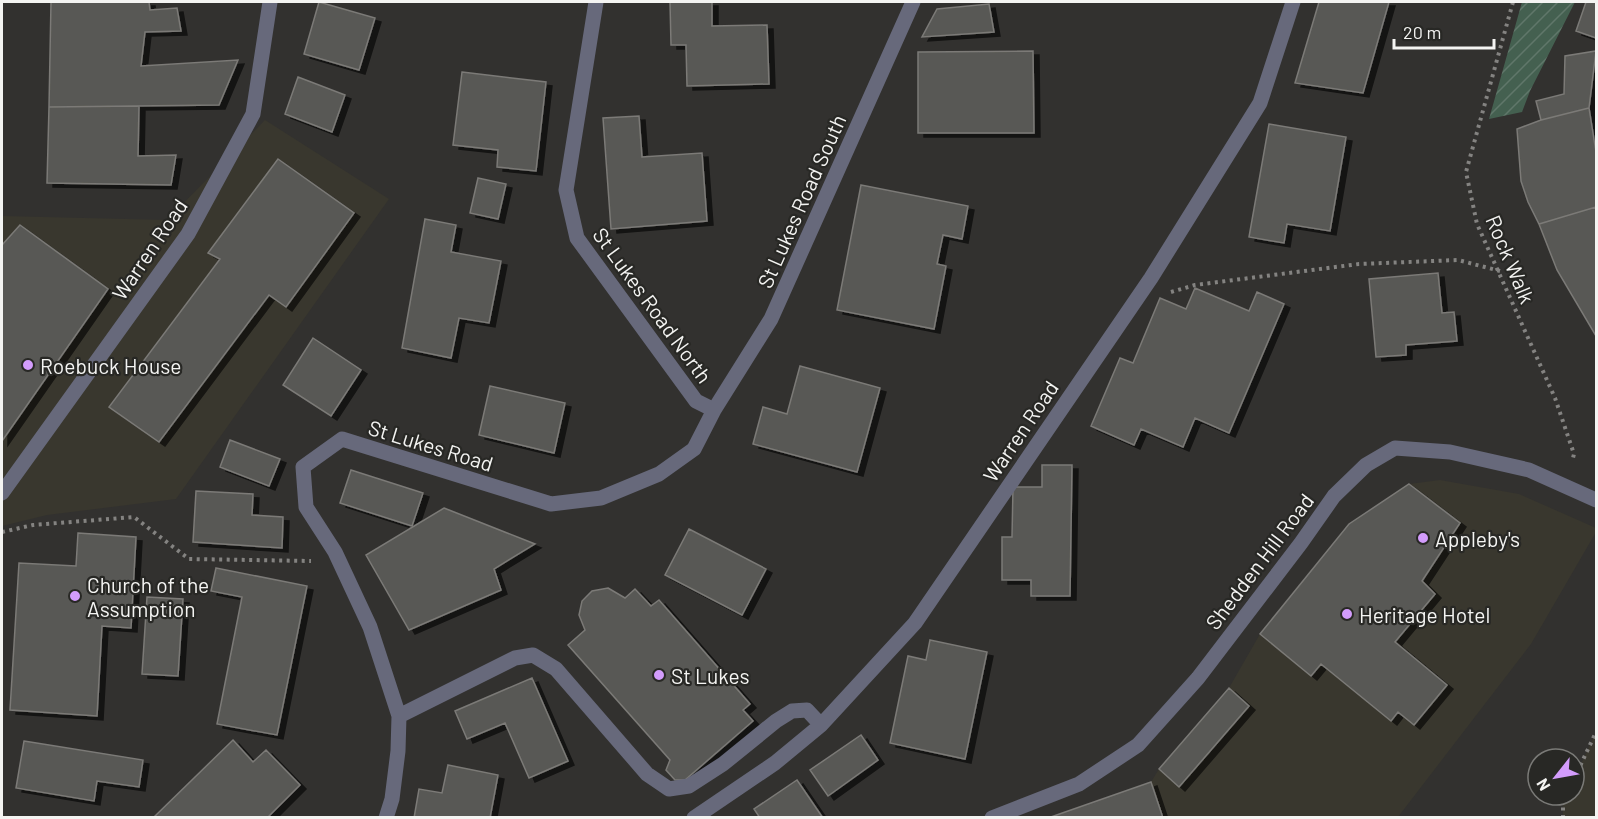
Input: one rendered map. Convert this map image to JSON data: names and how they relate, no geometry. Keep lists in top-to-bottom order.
{
  "streets": {
    "street": [
      "St Lukes Road South",
      "Warren Road",
      "St Lukes Road North",
      "St Lukes Road",
      "Shedden Hill Road"
    ],
    "path": ["Rock Walk"]
  },
  "crossings": [
    ["St Lukes Road South", "St Lukes Road North"],
    ["St Lukes Road South", "St Lukes Road"],
    ["St Lukes Road North", "St Lukes Road"]
  ],
  "places": [
    "Roebuck House",
    "Appleby's",
    "Church of the Assumption",
    "Heritage Hotel",
    "St Lukes"
  ],
  "scale_bar": "20 m",
  "north": "bottom left"
}
